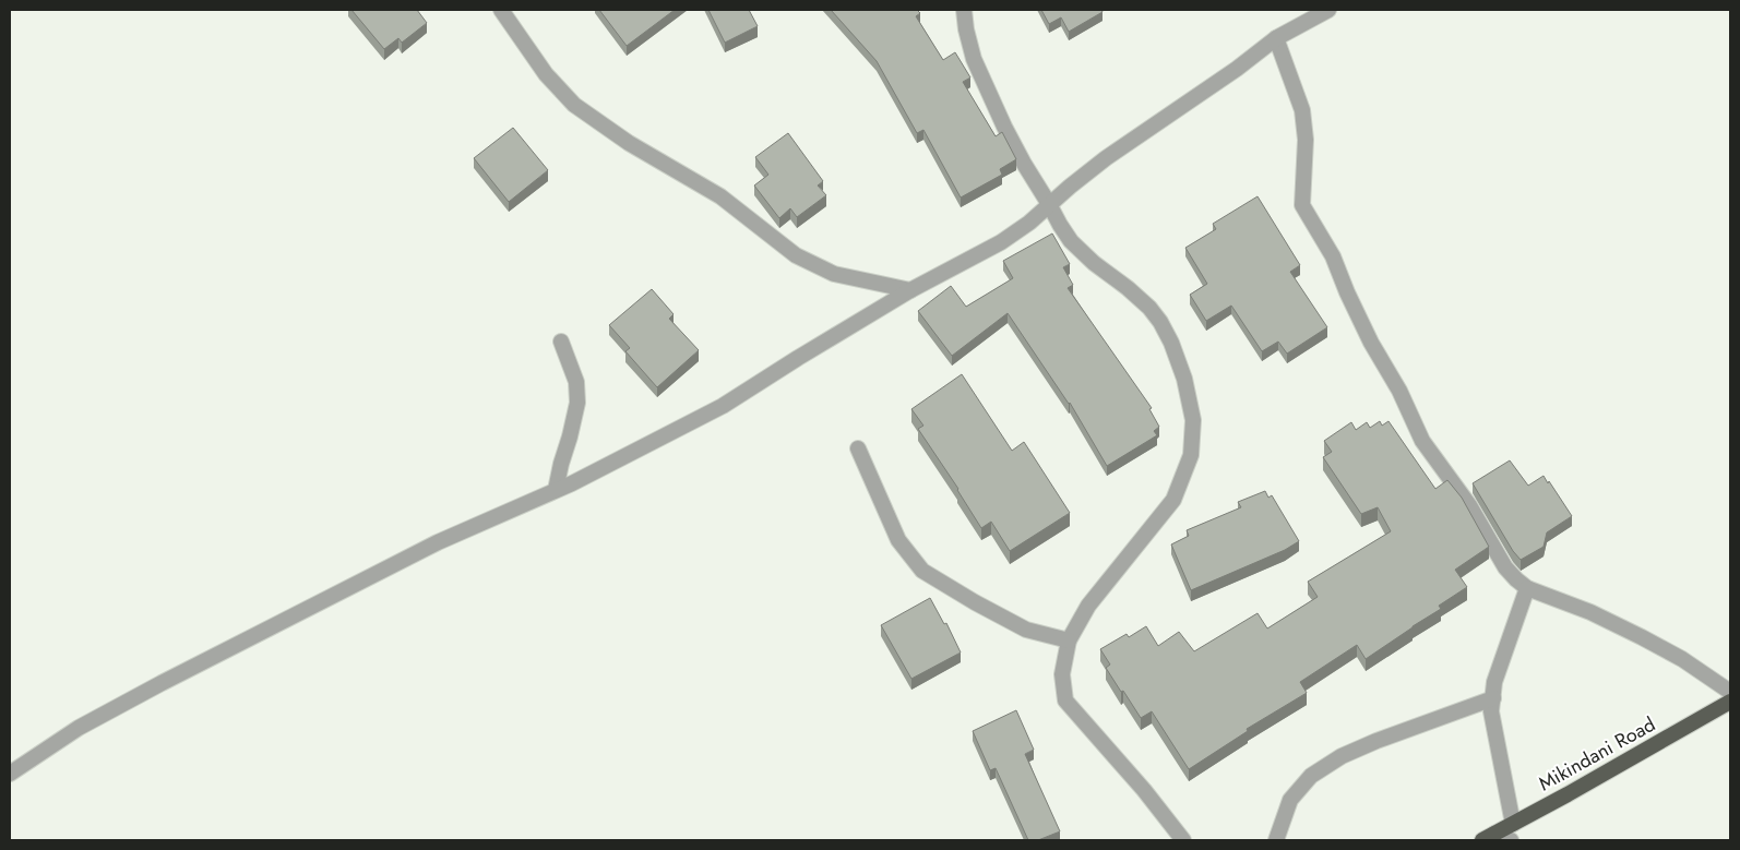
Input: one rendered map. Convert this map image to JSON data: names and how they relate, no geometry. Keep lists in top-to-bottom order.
{
  "streets": {
    "highway": ["Mikindani Road"]
  }
}
